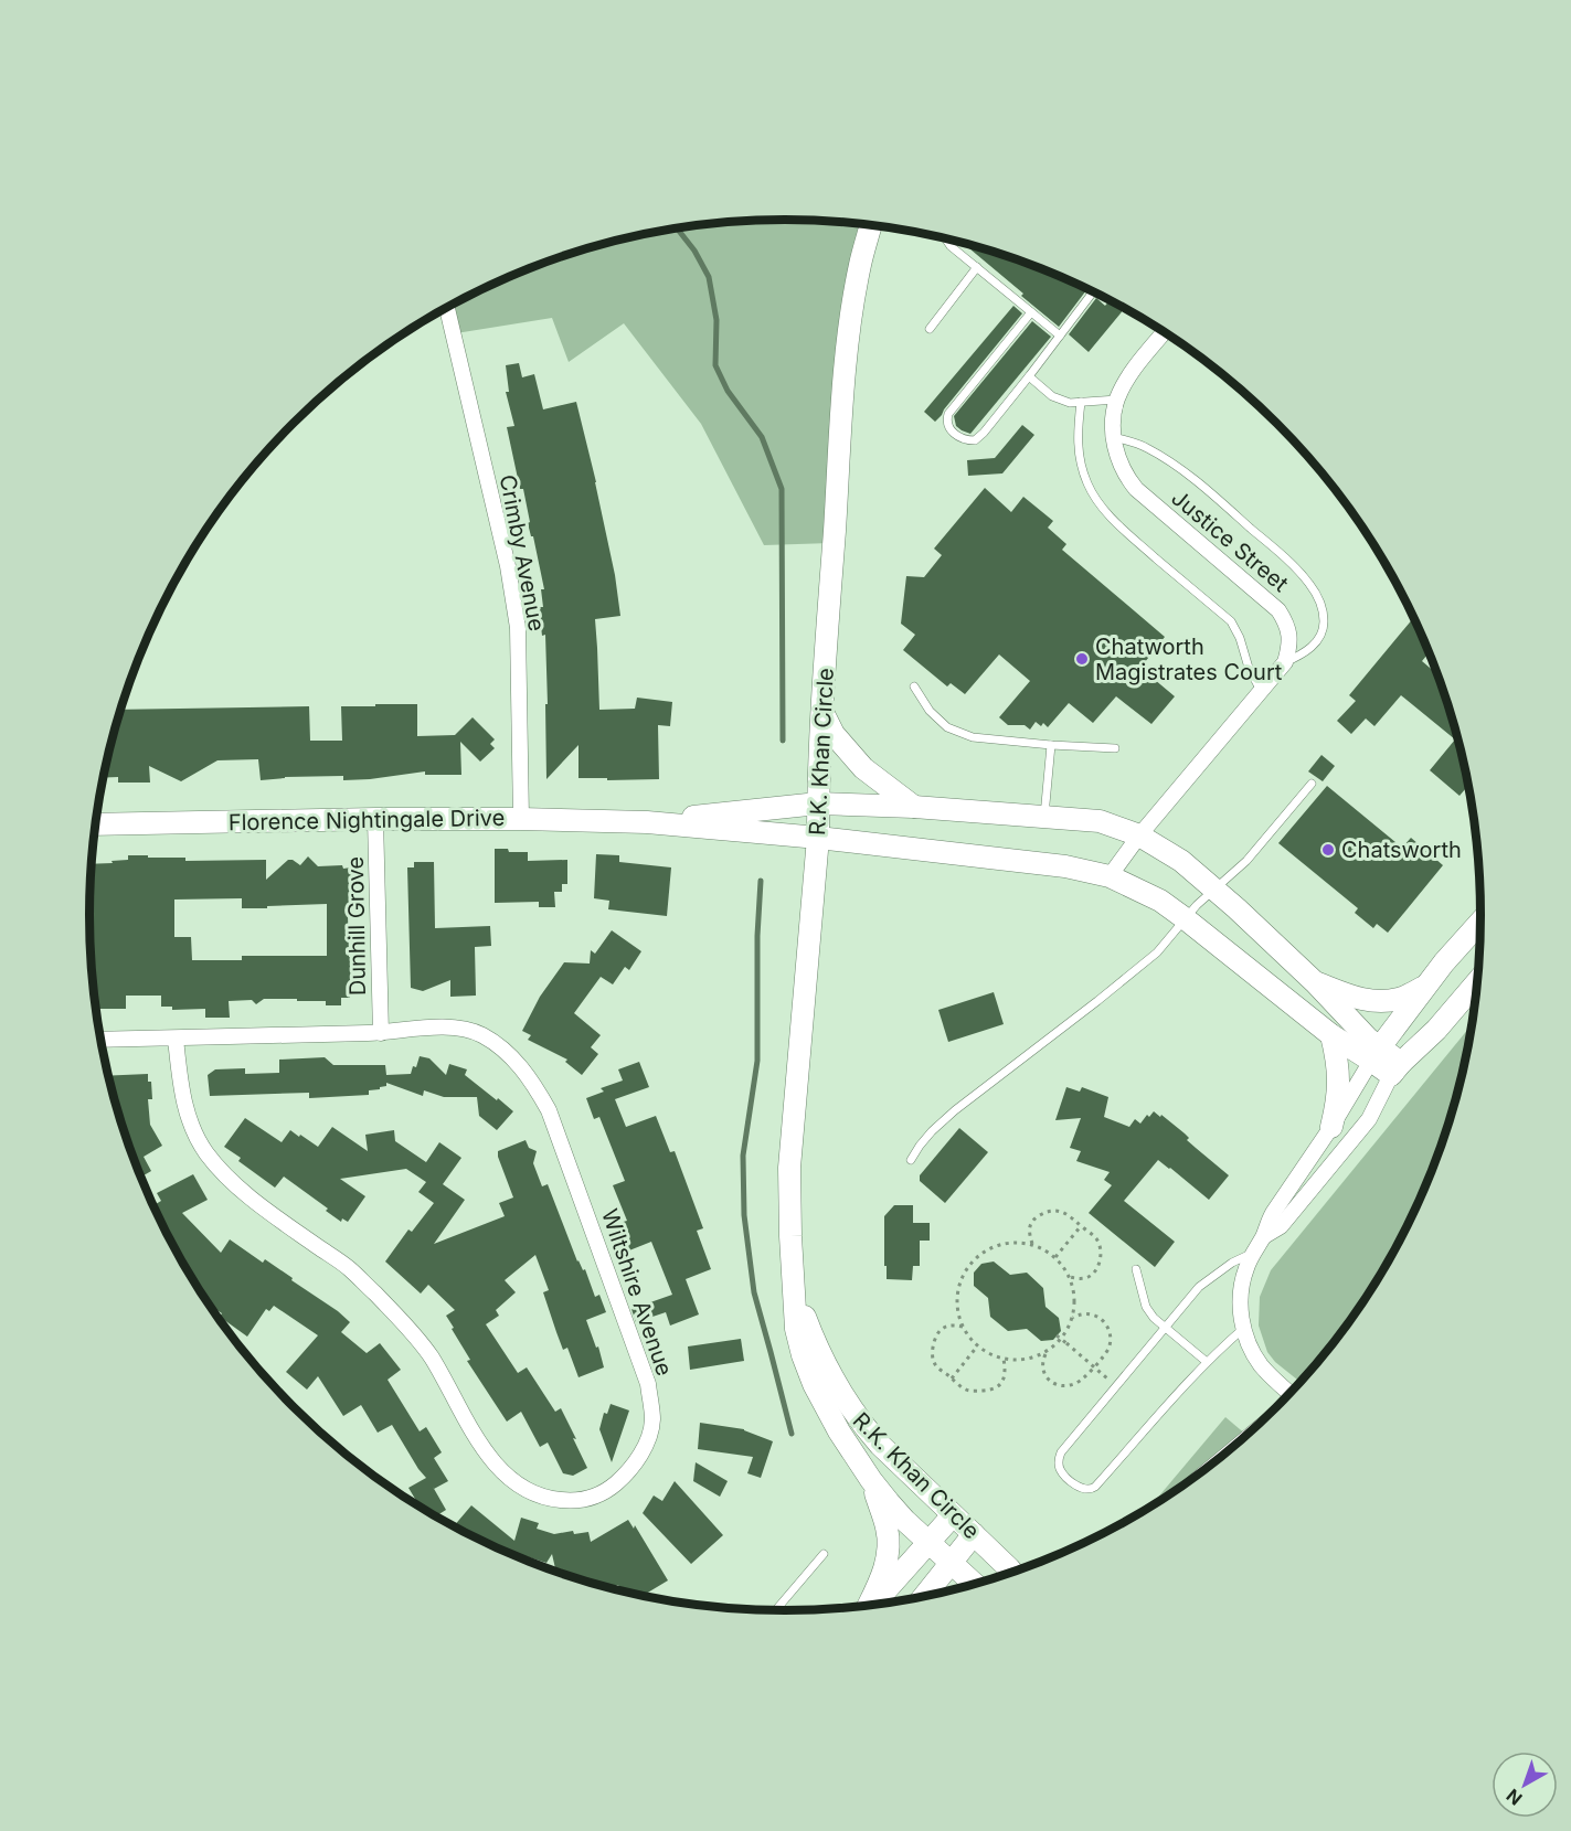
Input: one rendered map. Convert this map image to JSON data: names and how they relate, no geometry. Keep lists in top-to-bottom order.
{
  "streets": {
    "street": [
      "Justice Street",
      "Crimby Avenue",
      "R.K. Khan Circle",
      "Florence Nightingale Drive",
      "Dunhill Grove",
      "Wiltshire Avenue"
    ]
  },
  "crossings": [
    ["Crimby Avenue", "Florence Nightingale Drive"],
    ["R.K. Khan Circle", "Florence Nightingale Drive"],
    ["Florence Nightingale Drive", "Dunhill Grove"],
    ["Dunhill Grove", "Wiltshire Avenue"]
  ],
  "places": ["Chatworth Magistrates Court", "Chatsworth"],
  "north": "bottom left"
}
